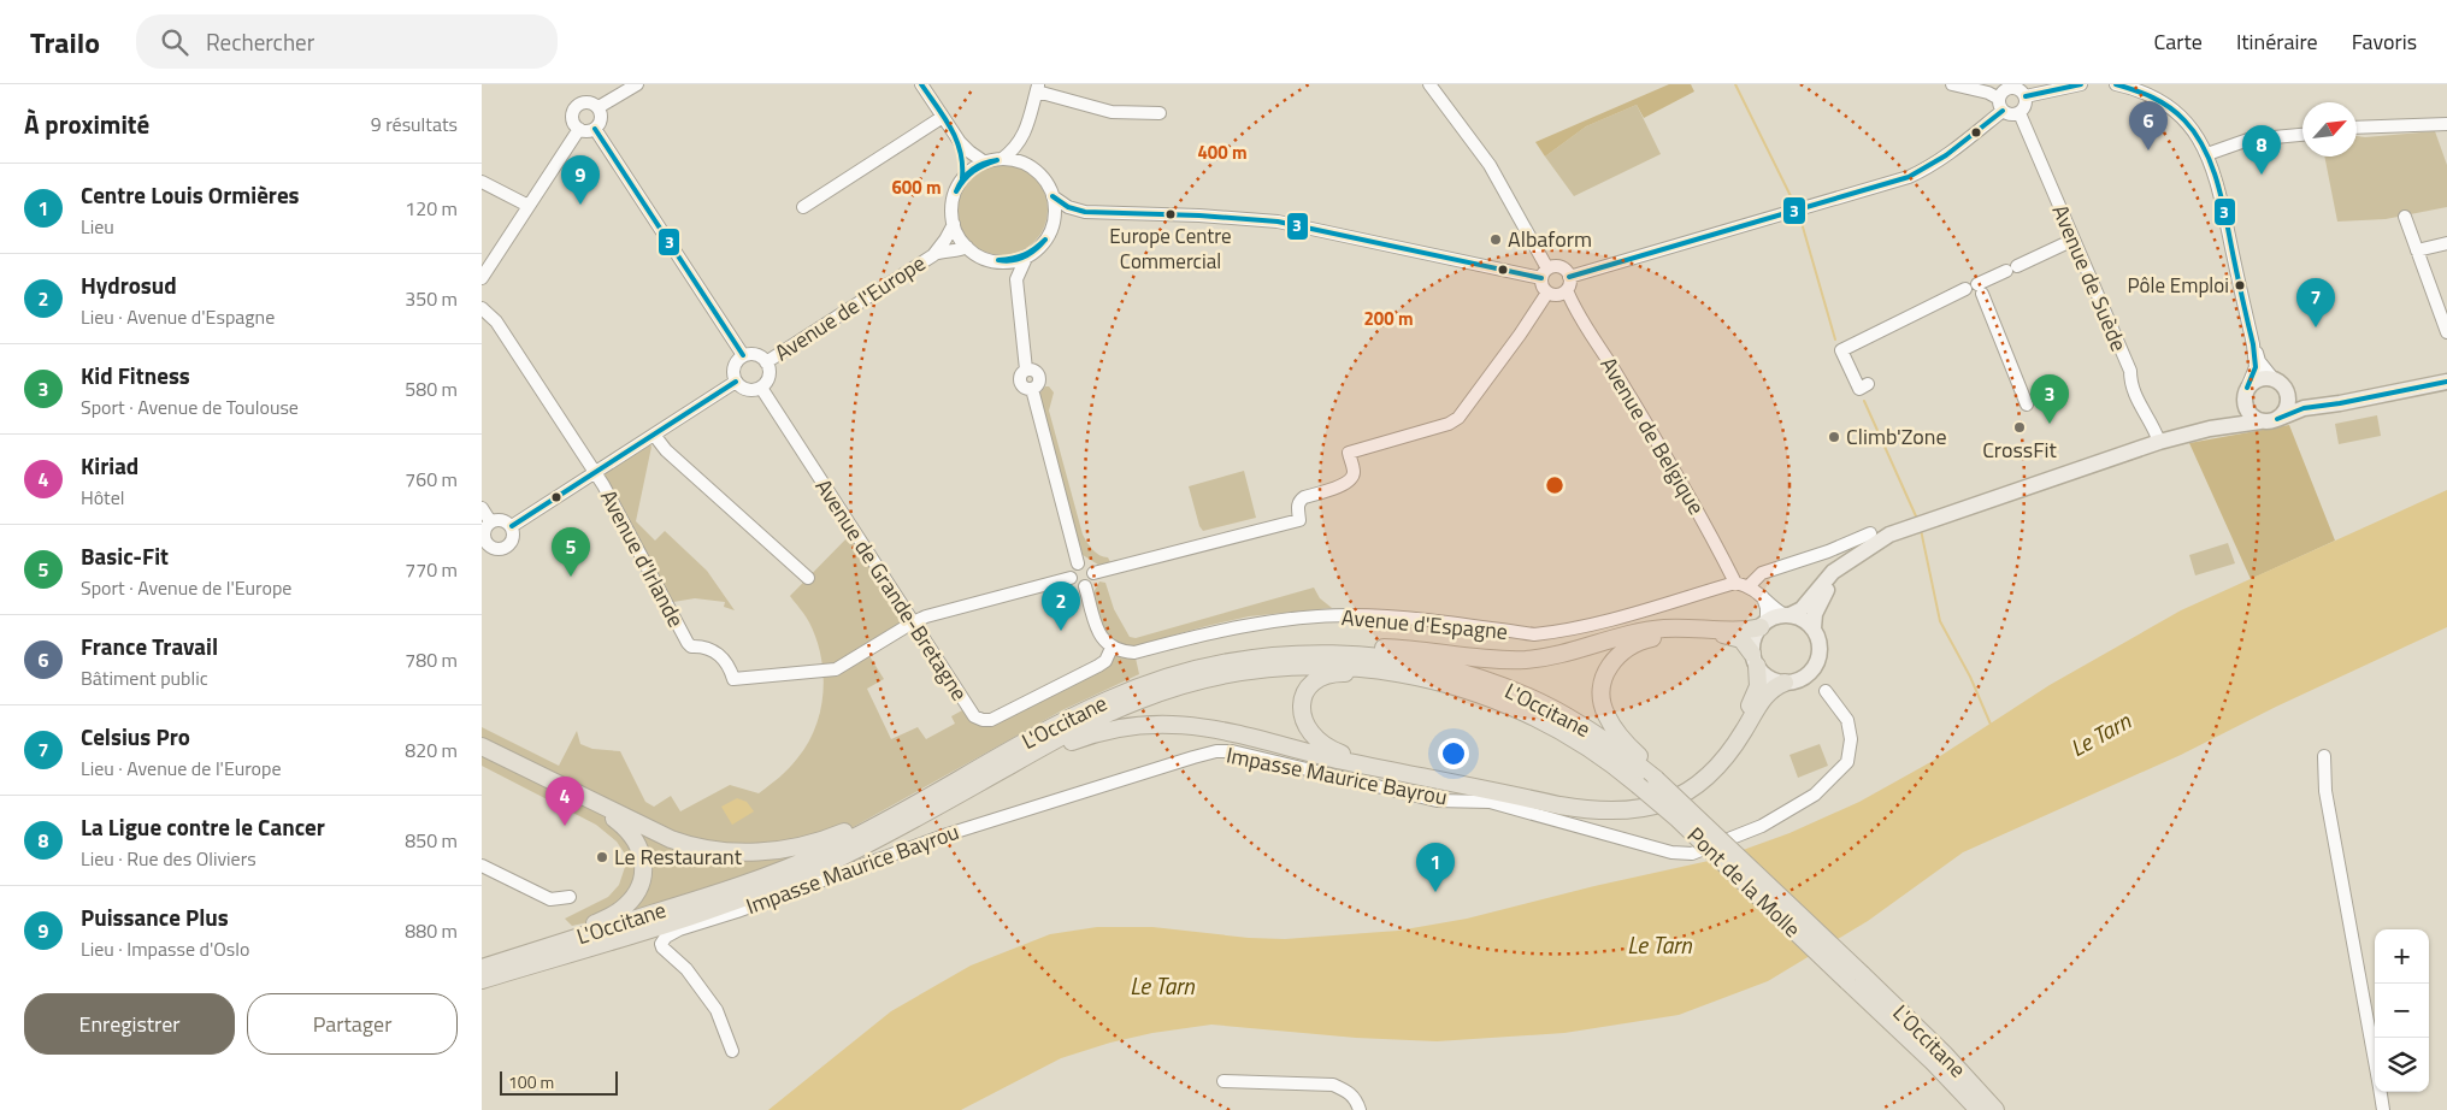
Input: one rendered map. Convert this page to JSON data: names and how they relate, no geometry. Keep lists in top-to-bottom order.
{
  "streets": {
    "highway": ["L'Occitane", "Pont de la Molle"],
    "street": [
      "Avenue de Suède",
      "Avenue de l'Europe",
      "Avenue de Belgique",
      "Avenue d'Irlande",
      "Avenue de Grande-Bretagne",
      "Avenue d'Espagne",
      "Impasse Maurice Bayrou"
    ]
  },
  "crossings": [
    ["Avenue de l'Europe", "Avenue de Grande-Bretagne"],
    ["Avenue de Belgique", "Avenue d'Espagne"],
    ["Avenue d'Irlande", "Avenue de Grande-Bretagne"],
    ["Avenue de Grande-Bretagne", "Avenue d'Espagne"],
    ["L'Occitane", "Pont de la Molle"]
  ],
  "water": ["Le Tarn"],
  "places": [
    "Europe Centre Commercial",
    "Albaform",
    "Pôle Emploi",
    "CrossFit",
    "Climb'Zone",
    "Le Restaurant"
  ],
  "lines": ["transit line 3"],
  "scale_bar": "100 m",
  "north": "top right",
  "page": {
    "header": "Trailo",
    "search": "Rechercher",
    "nav": ["Carte", "Itinéraire", "Favoris"],
    "heading": ["À proximité", "9 résultats"],
    "pins": [
      "6",
      "8",
      "9",
      "7",
      "3",
      "5",
      "2",
      "4",
      "1"
    ],
    "list": [
      {
        "mark": "1",
        "name": "Centre Louis Ormières",
        "note": "Lieu",
        "value": "120 m"
      },
      {
        "mark": "2",
        "name": "Hydrosud",
        "note": "Lieu · Avenue d'Espagne",
        "value": "350 m"
      },
      {
        "mark": "3",
        "name": "Kid Fitness",
        "note": "Sport · Avenue de Toulouse",
        "value": "580 m"
      },
      {
        "mark": "4",
        "name": "Kiriad",
        "note": "Hôtel",
        "value": "760 m"
      },
      {
        "mark": "5",
        "name": "Basic-Fit",
        "note": "Sport · Avenue de l'Europe",
        "value": "770 m"
      },
      {
        "mark": "6",
        "name": "France Travail",
        "note": "Bâtiment public",
        "value": "780 m"
      },
      {
        "mark": "7",
        "name": "Celsius Pro",
        "note": "Lieu · Avenue de l'Europe",
        "value": "820 m"
      },
      {
        "mark": "8",
        "name": "La Ligue contre le Cancer",
        "note": "Lieu · Rue des Oliviers",
        "value": "850 m"
      },
      {
        "mark": "9",
        "name": "Puissance Plus",
        "note": "Lieu · Impasse d'Oslo",
        "value": "880 m"
      }
    ],
    "map_buttons": ["+", "−"],
    "buttons": ["Enregistrer", "Partager"],
    "scale": "100 m"
  },
  "rings": ["400 m", "600 m", "200 m"]
}
